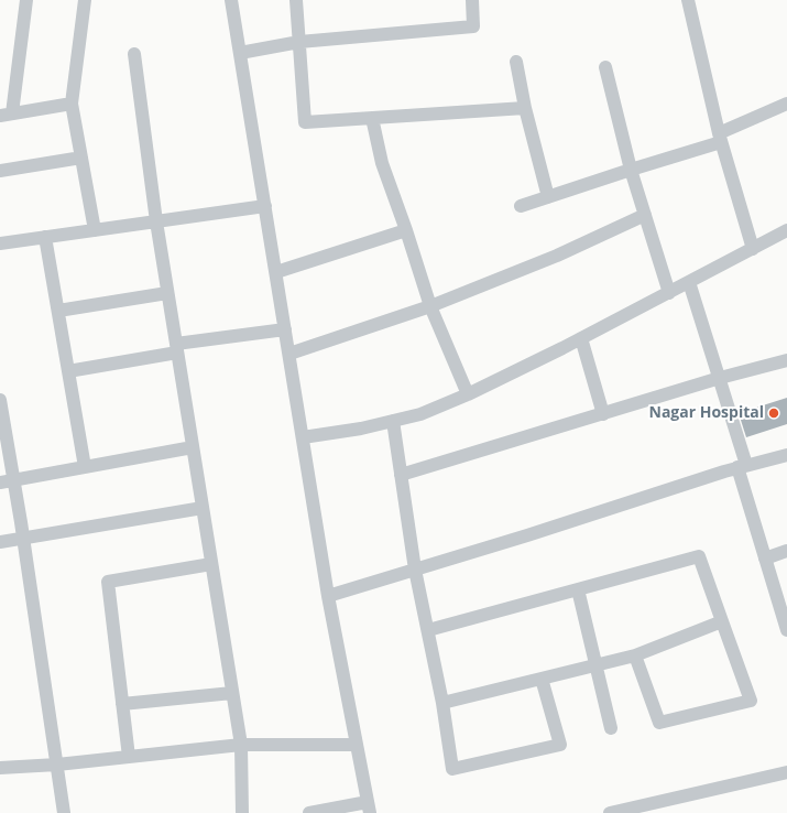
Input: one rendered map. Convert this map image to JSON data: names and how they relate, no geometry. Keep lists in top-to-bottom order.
{
  "places": ["Nagar Hospital"]
}
